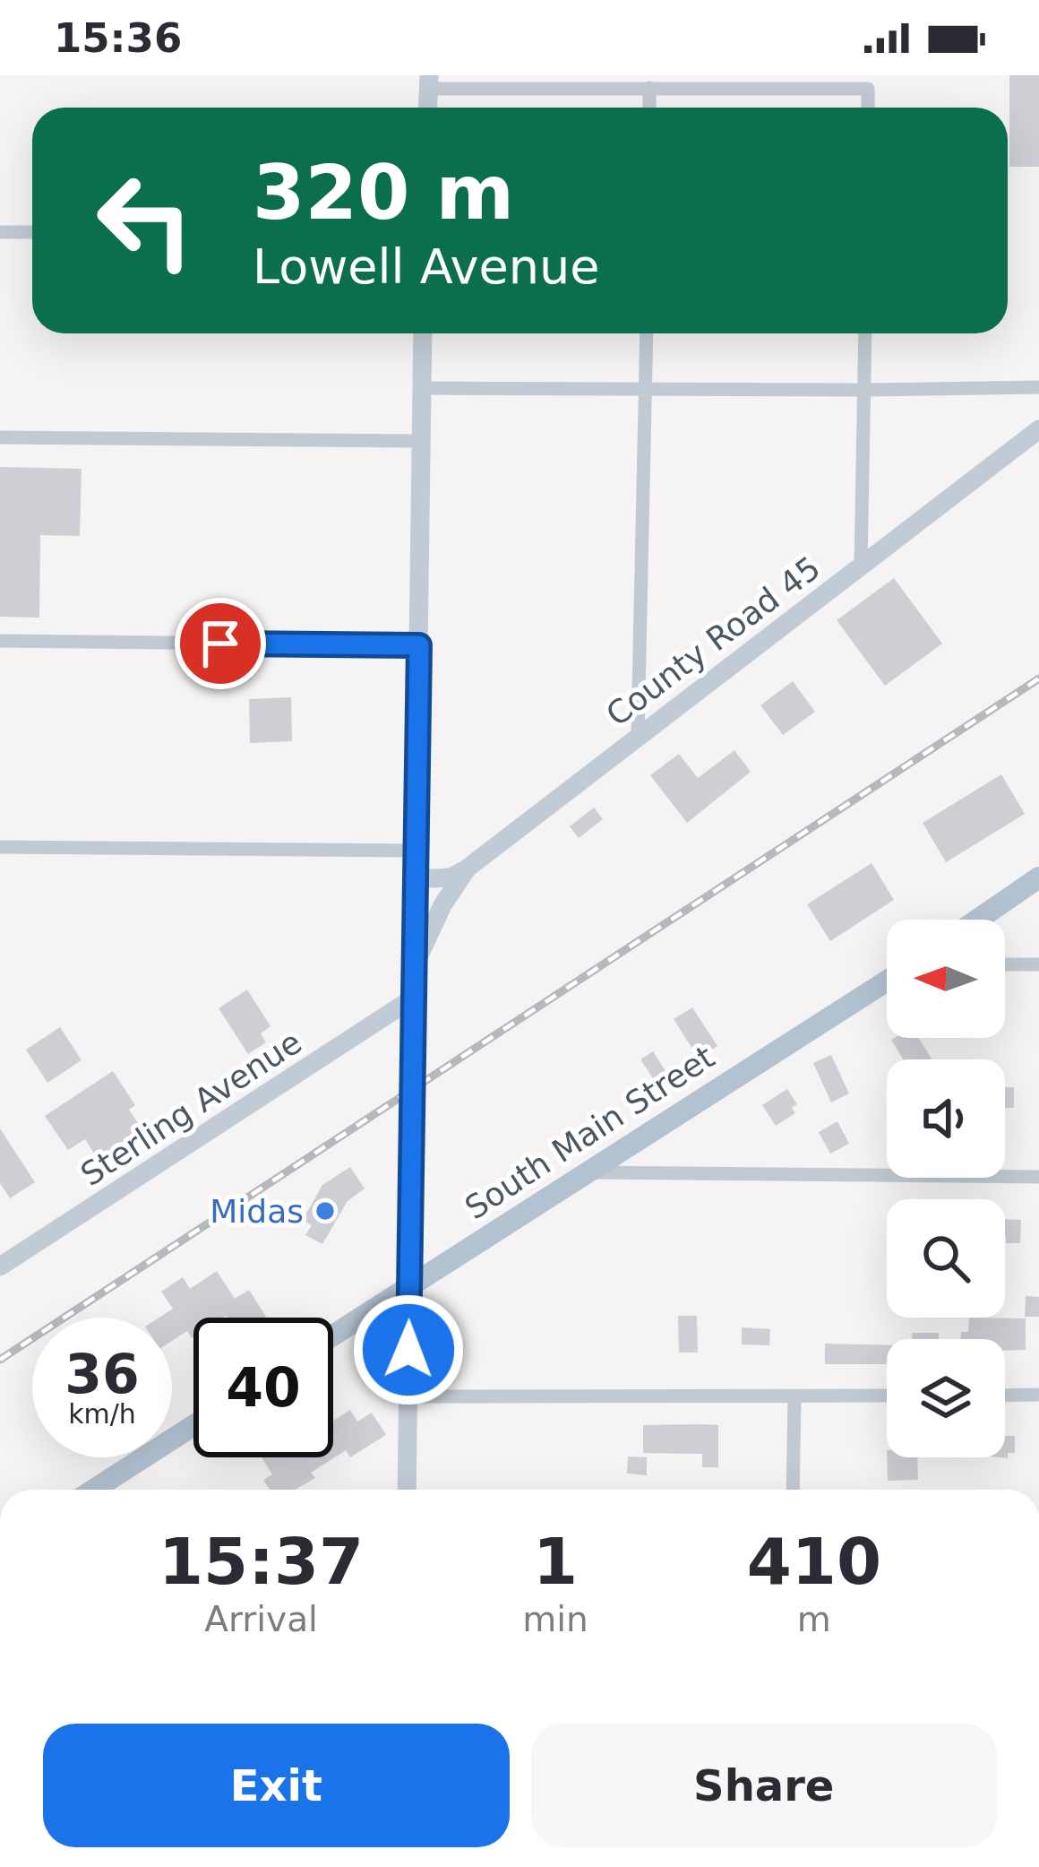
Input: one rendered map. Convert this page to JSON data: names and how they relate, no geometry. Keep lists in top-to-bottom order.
{
  "streets": {
    "main road": ["South Main Street"],
    "street": ["County Road 45", "Sterling Avenue"]
  },
  "places": ["Midas"],
  "north": "left",
  "page": {
    "status": "15:36",
    "turn": ["320 m", "Lowell Avenue"],
    "speed": "36 km/h",
    "limit": "40",
    "eta": [
      "15:37",
      "Arrival",
      "1",
      "min",
      "410",
      "m"
    ],
    "buttons": ["Exit", "Share"]
  }
}
